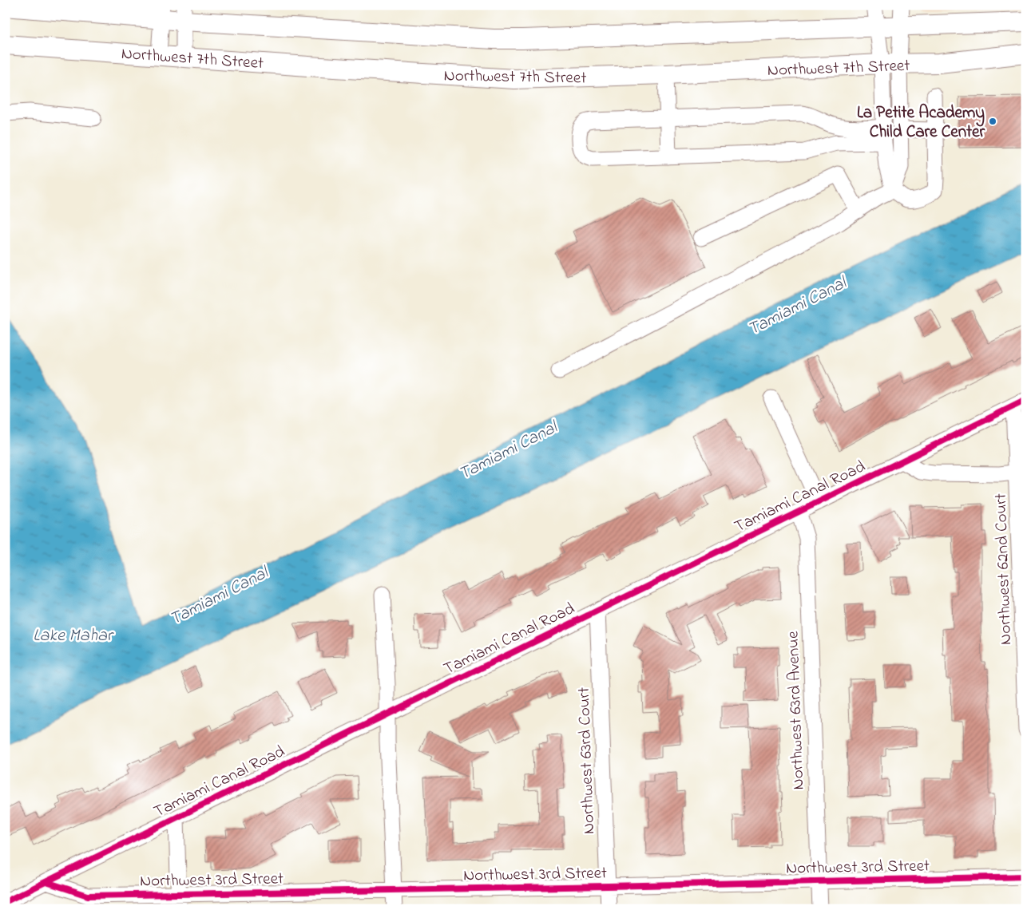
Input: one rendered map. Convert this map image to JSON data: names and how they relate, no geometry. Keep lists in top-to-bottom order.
{
  "streets": {
    "main road": ["Northwest 7th Street"],
    "street": [
      "Tamiami Canal Road",
      "Northwest 62nd Court",
      "Northwest 63rd Avenue",
      "Northwest 63rd Court",
      "Northwest 3rd Street"
    ]
  },
  "crossings": [
    ["Tamiami Canal Road", "Northwest 62nd Court"],
    ["Tamiami Canal Road", "Northwest 63rd Avenue"],
    ["Tamiami Canal Road", "Northwest 63rd Court"],
    ["Tamiami Canal Road", "Northwest 3rd Street"],
    ["Northwest 63rd Avenue", "Northwest 3rd Street"],
    ["Northwest 63rd Court", "Northwest 3rd Street"]
  ],
  "water": ["Tamiami Canal", "Lake Mahar"],
  "places": ["La Petite Academy Child Care Center"]
}
